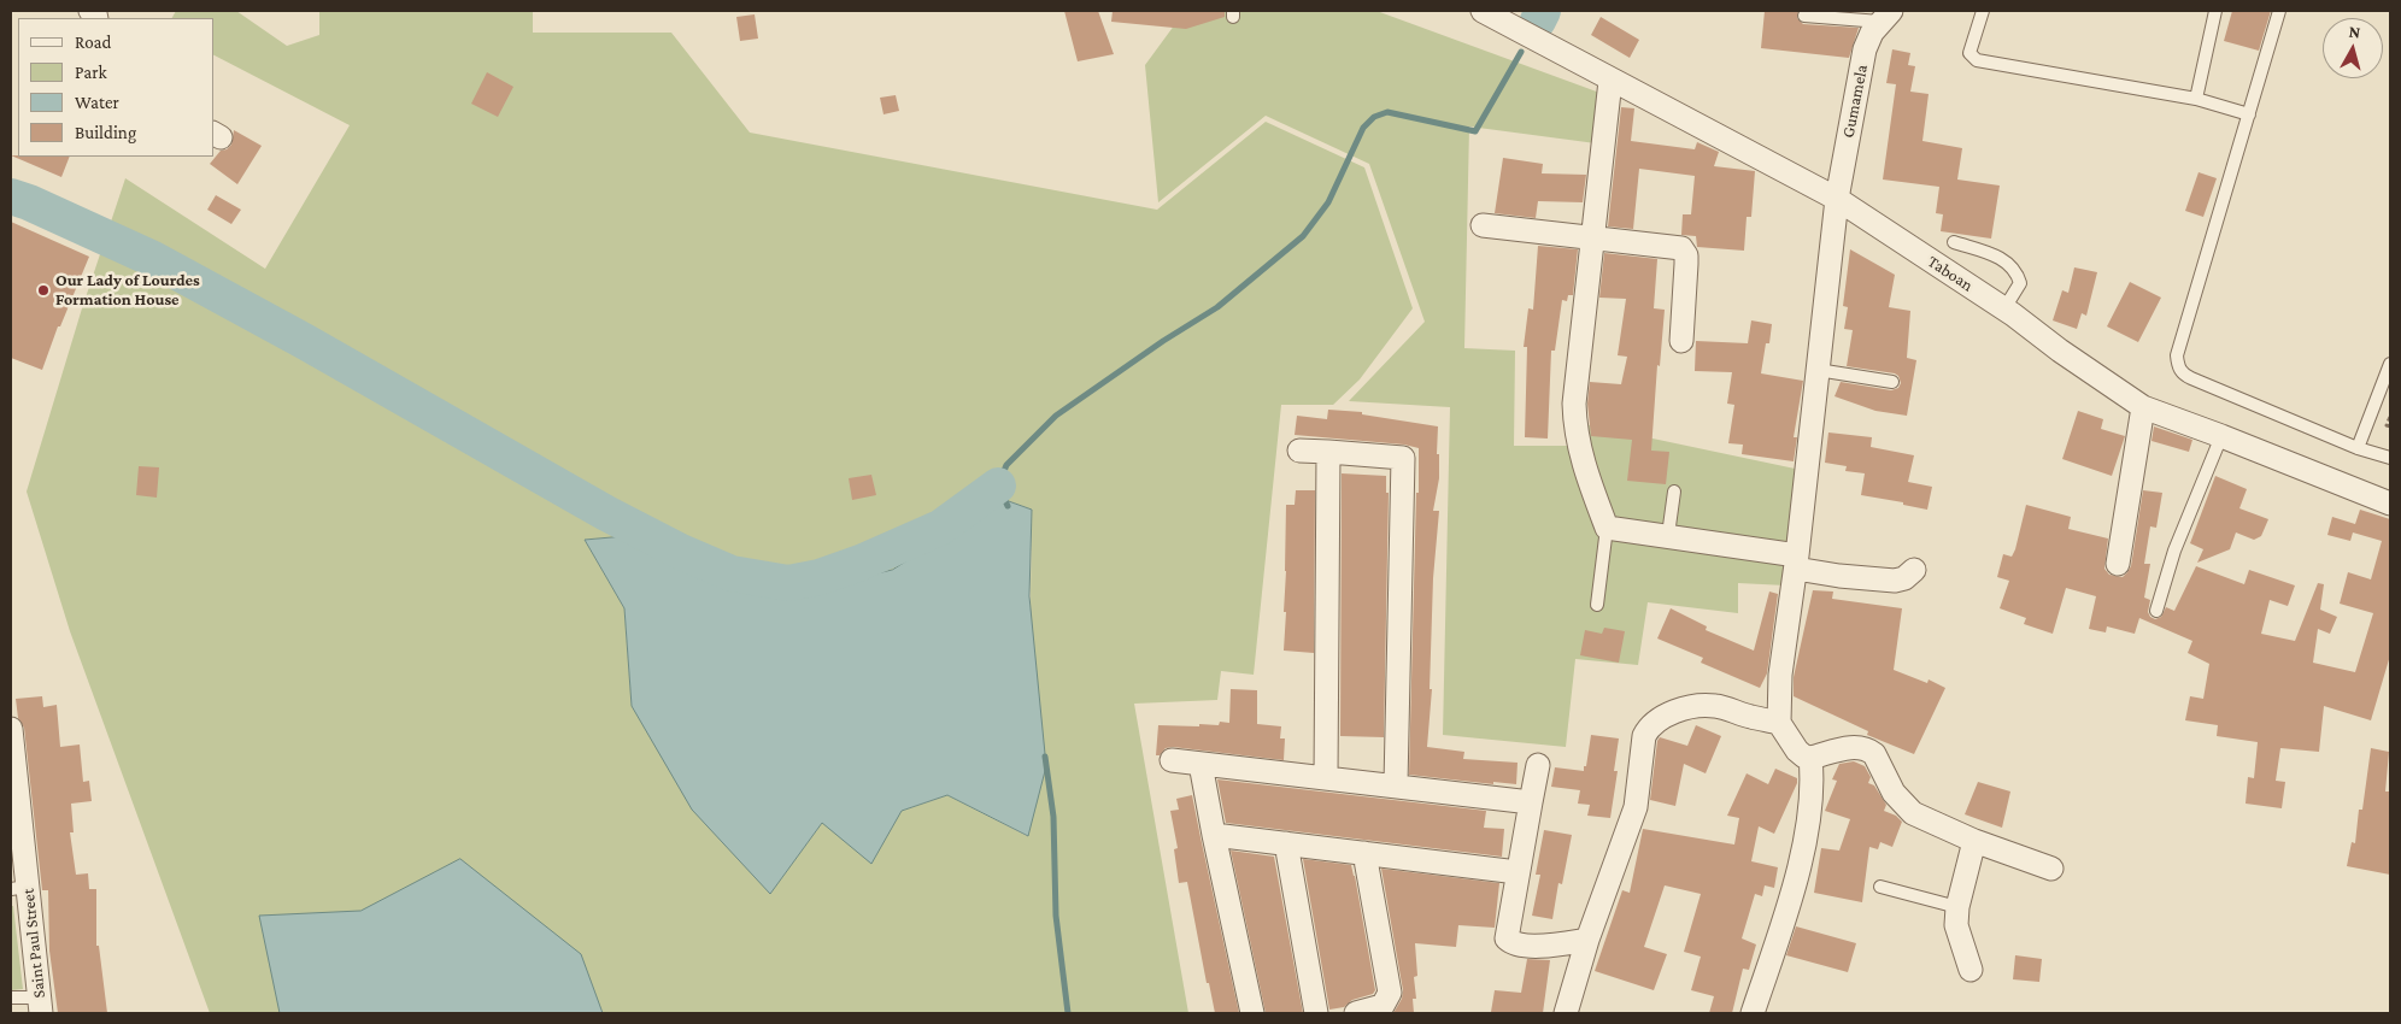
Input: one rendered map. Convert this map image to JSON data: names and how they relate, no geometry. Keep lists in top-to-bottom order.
{
  "streets": {
    "street": ["Gumamela", "Taboan", "Saint Paul Street"]
  },
  "crossings": [
    ["Gumamela", "Taboan"]
  ],
  "places": ["Our Lady of Lourdes Formation House"],
  "legend": [
    "Road",
    "Park",
    "Water",
    "Building"
  ],
  "north": "top"
}
